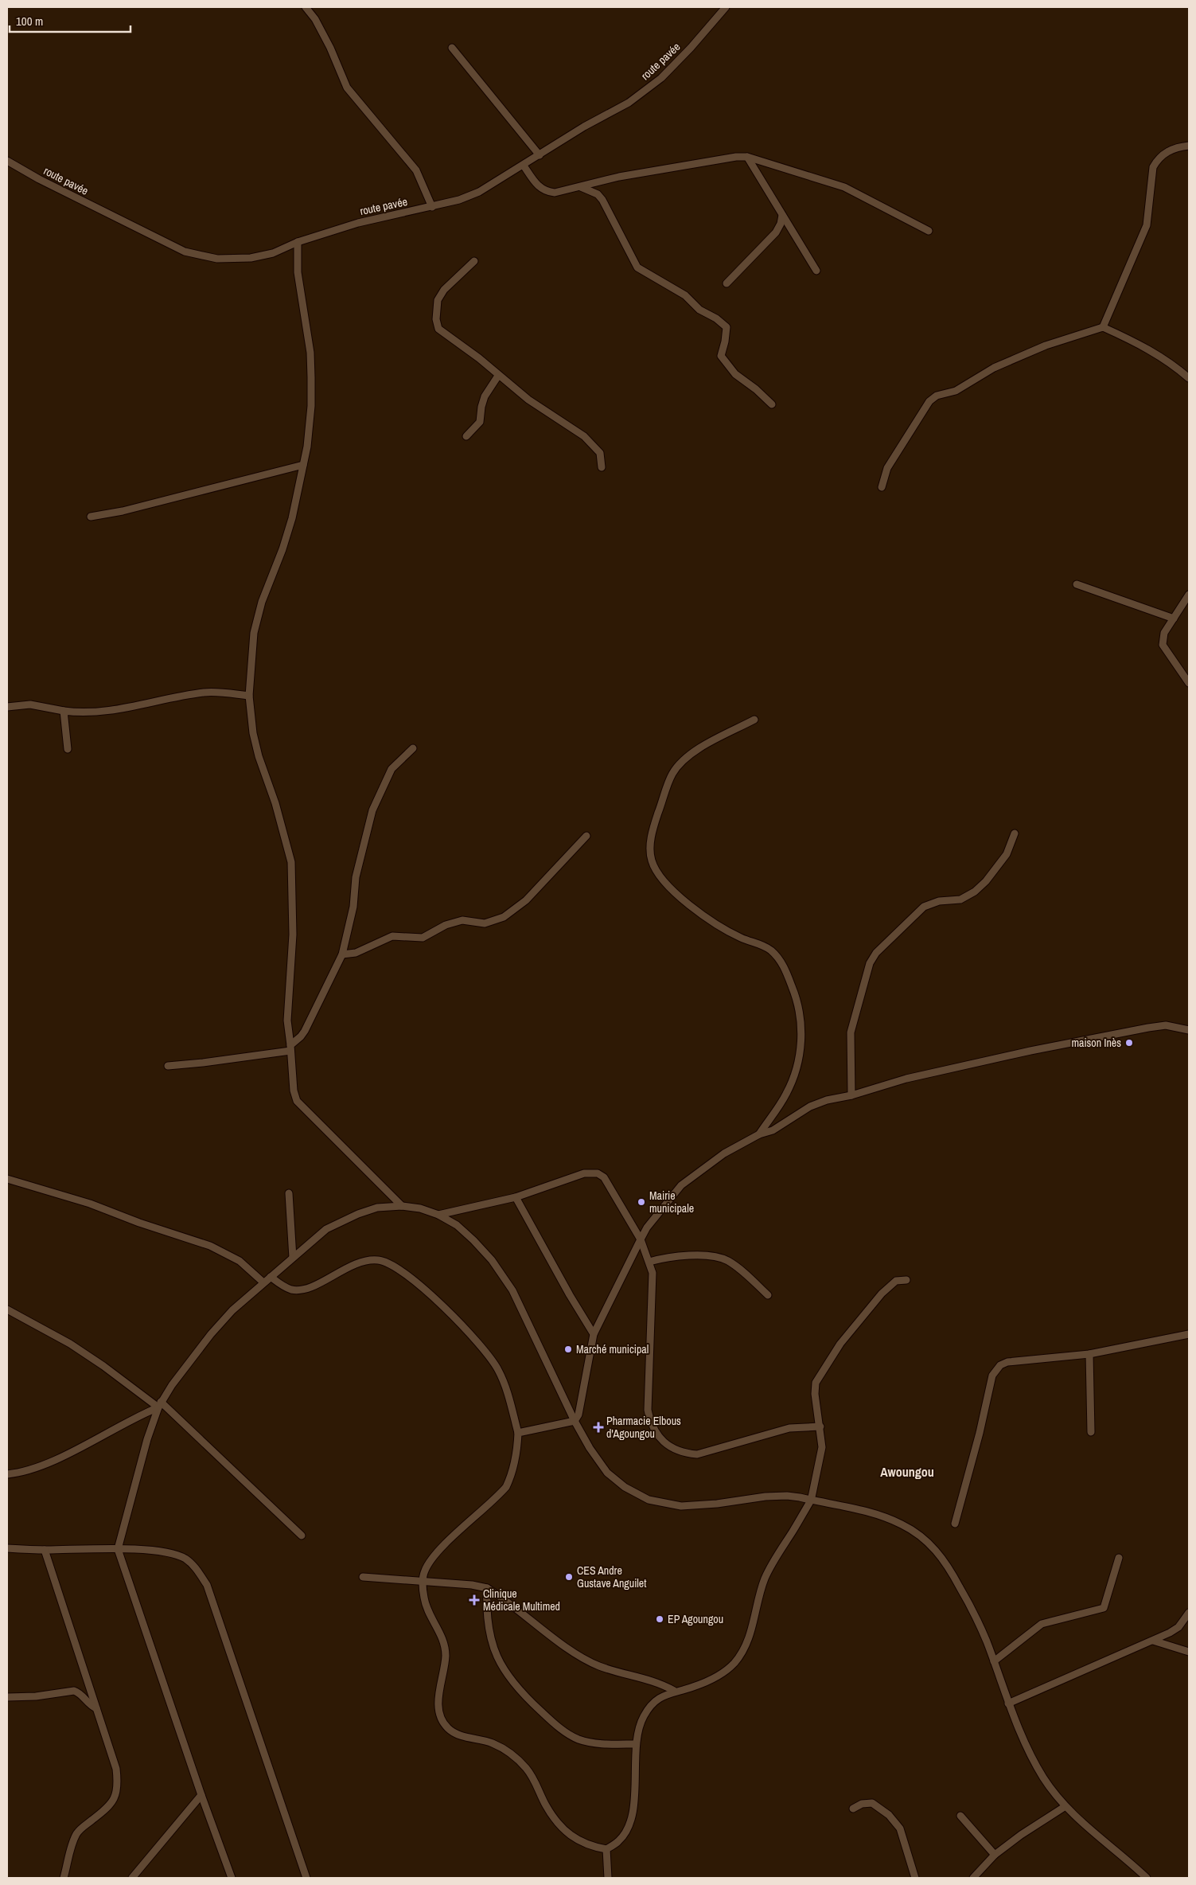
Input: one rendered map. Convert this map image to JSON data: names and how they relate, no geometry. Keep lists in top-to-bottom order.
{
  "streets": {
    "street": ["route pavée"]
  },
  "districts": ["Awoungou"],
  "places": {
    "other": [
      "maison Inès",
      "Mairie municipale",
      "Marché municipal",
      "CES Andre Gustave Anguilet",
      "EP Agoungou"
    ],
    "health": ["Pharmacie Elbous d'Agoungou", "Clinique Médicale Multimed"]
  },
  "scale_bar": "100 m"
}
